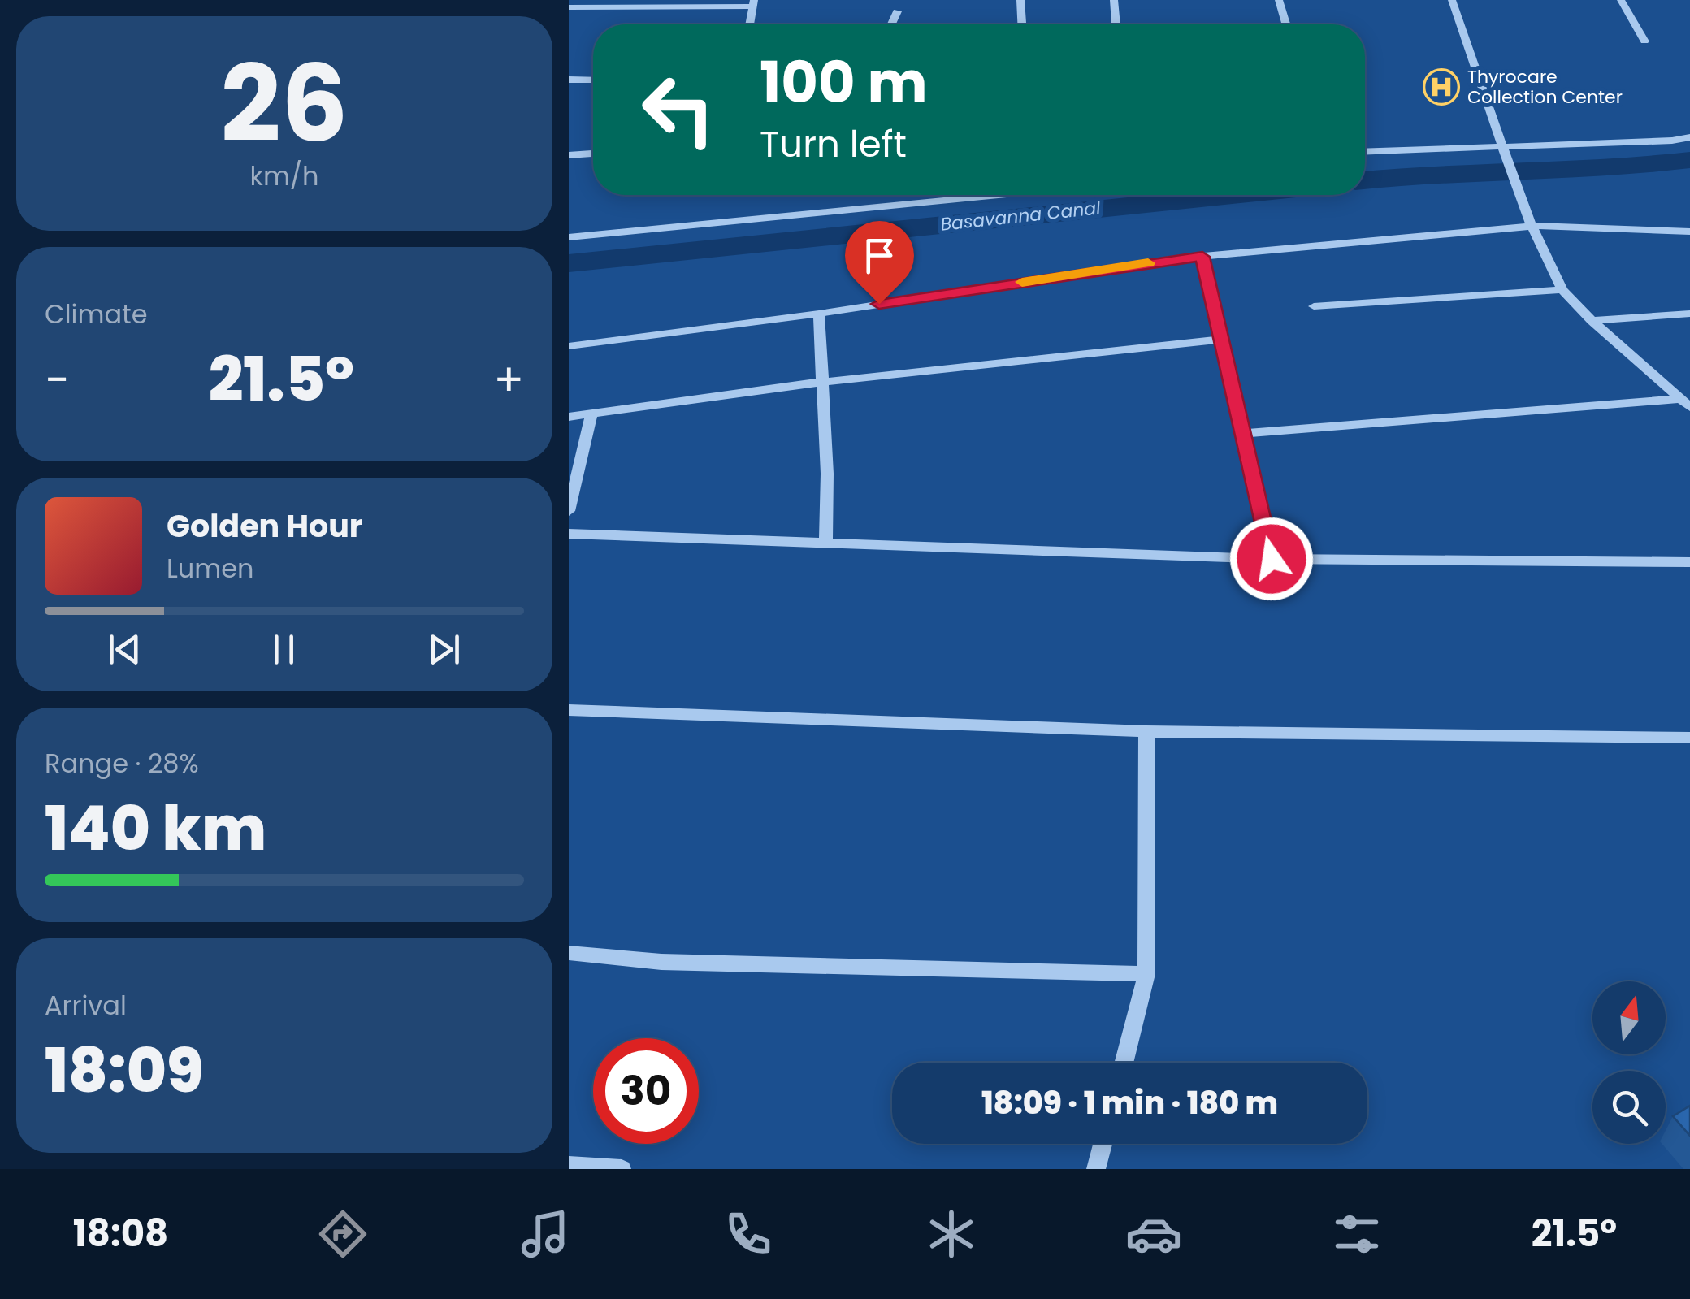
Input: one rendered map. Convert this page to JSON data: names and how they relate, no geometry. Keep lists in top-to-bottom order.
{
  "water": ["Basavanna Canal"],
  "places": {
    "hospital": ["Thyrocare Collection Center"]
  },
  "north": "top",
  "page": {
    "tile": [
      ["26", "km/h"],
      "Climate",
      ["Range · 28%", "140 km"],
      ["Arrival", "18:09"]
    ],
    "turn": ["100 m", "Turn left"],
    "heat": ["−", "21.5°", "+"],
    "song": ["Golden Hour", "Lumen"],
    "limit": "30",
    "trip": "18:09 · 1 min · 180 m",
    "tabs": ["18:08", "21.5°"]
  }
}
